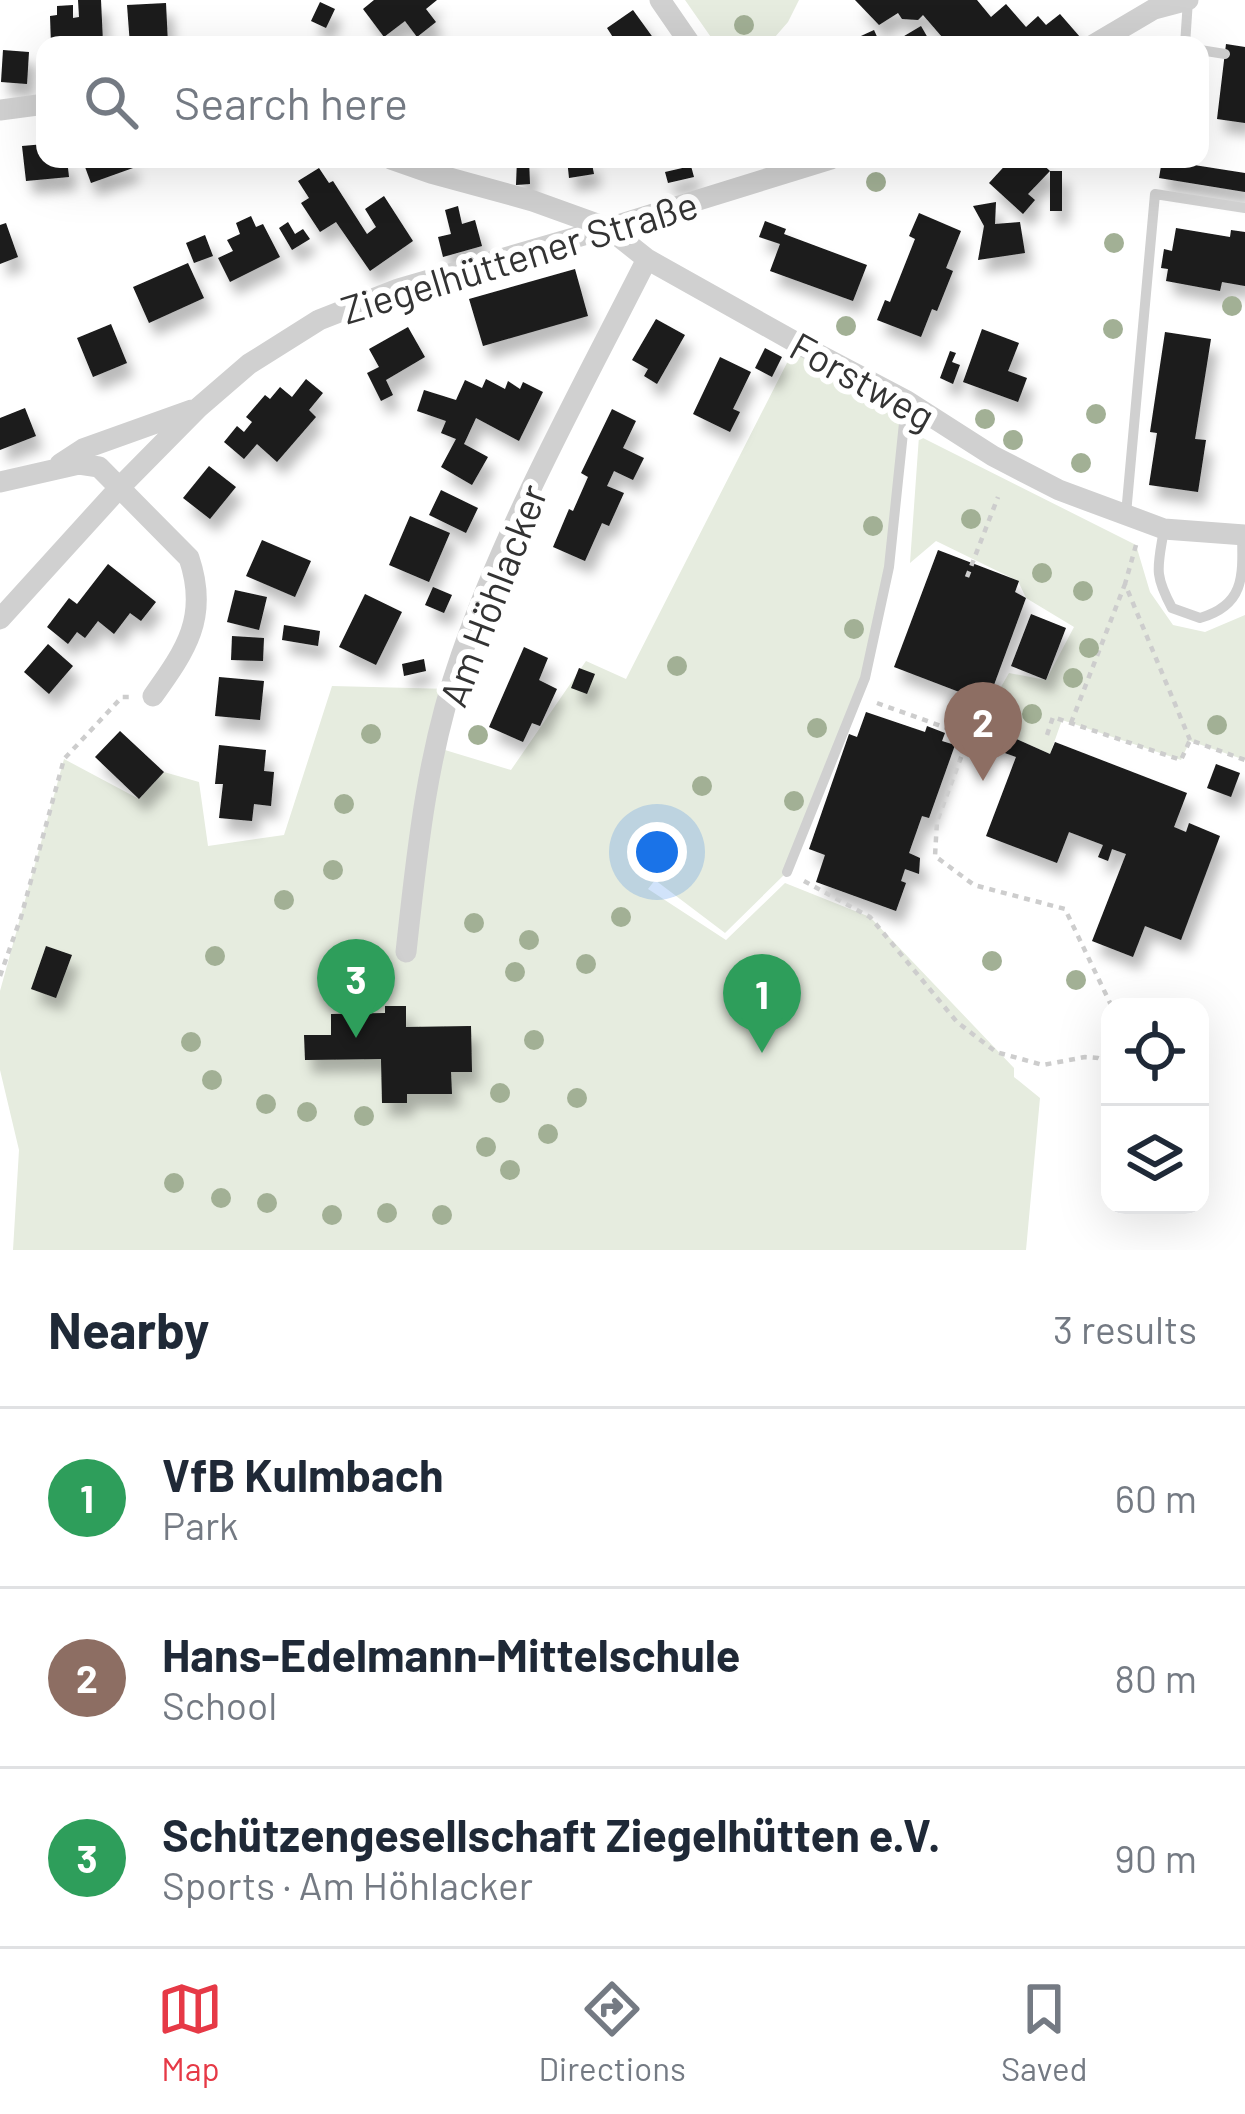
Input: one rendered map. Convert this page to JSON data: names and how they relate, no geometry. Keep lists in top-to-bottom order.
{
  "streets": {
    "street": ["Ziegelhüttener Straße", "Forstweg", "Am Höhlacker"]
  },
  "crossings": [
    ["Ziegelhüttener Straße", "Forstweg"],
    ["Forstweg", "Am Höhlacker"]
  ],
  "page": {
    "search": "Search here",
    "pins": ["2", "3", "1"],
    "heading": ["Nearby", "3 results"],
    "list": [
      {
        "mark": "1",
        "name": "VfB Kulmbach",
        "note": "Park",
        "value": "60 m"
      },
      {
        "mark": "2",
        "name": "Hans-Edelmann-Mittelschule",
        "note": "School",
        "value": "80 m"
      },
      {
        "mark": "3",
        "name": "Schützengesellschaft Ziegelhütten e.V.",
        "note": "Sports · Am Höhlacker",
        "value": "90 m"
      }
    ],
    "nav": ["Map", "Directions", "Saved"]
  }
}
